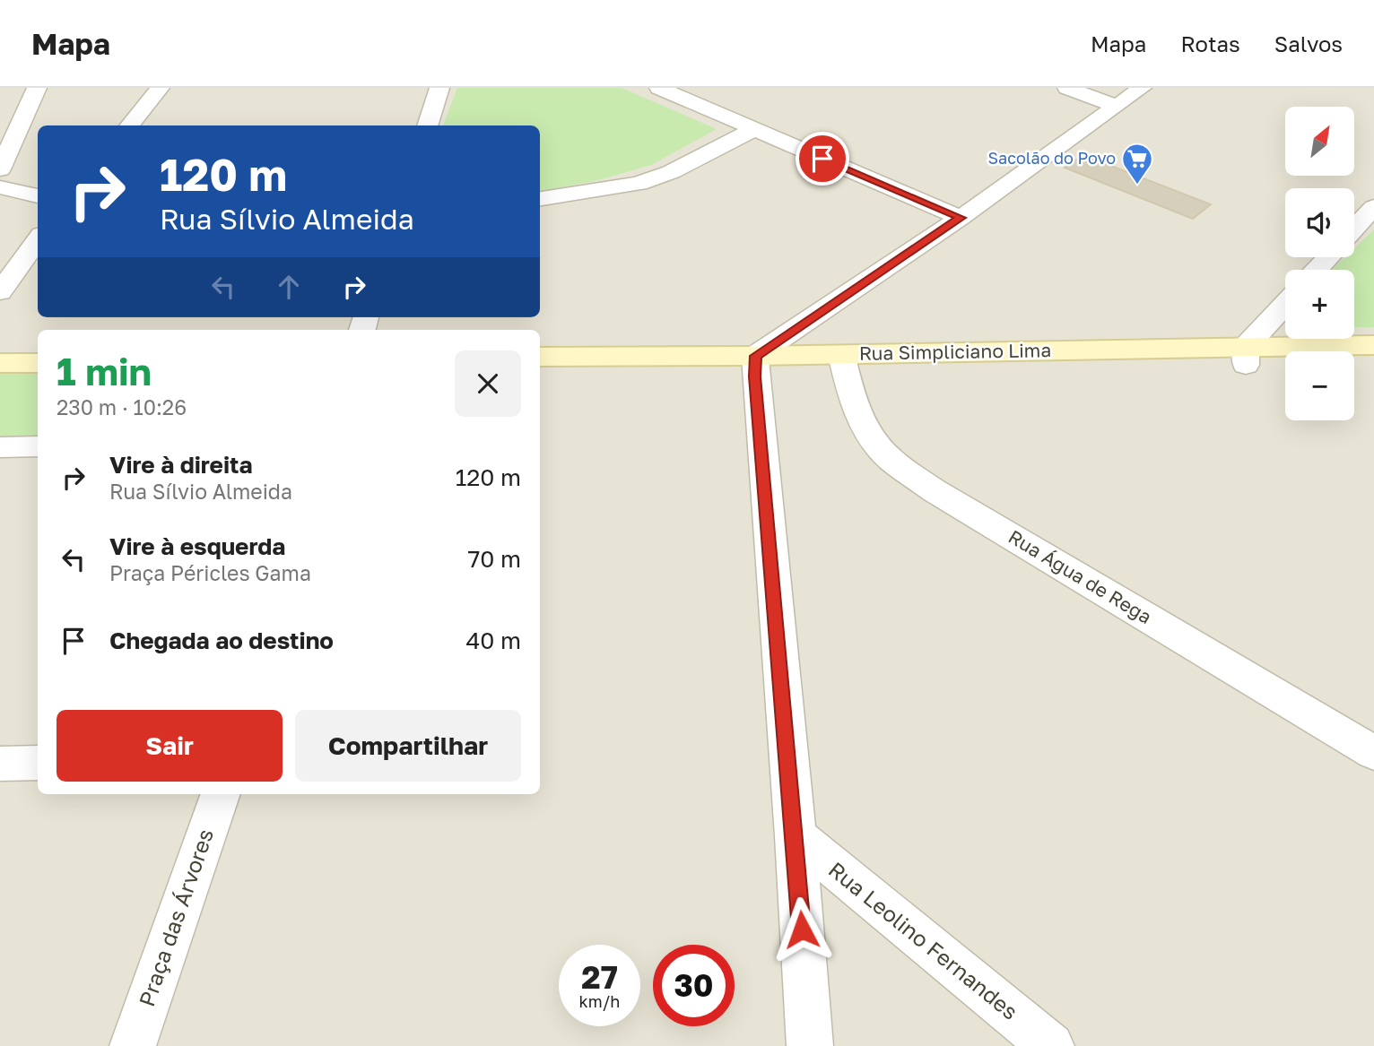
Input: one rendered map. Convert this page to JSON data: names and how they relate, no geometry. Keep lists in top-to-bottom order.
{
  "streets": {
    "street": [
      "Rua Simpliciano Lima",
      "Rua Água de Rega",
      "Praça das Árvores",
      "Rua Leolino Fernandes"
    ]
  },
  "crossings": [
    ["Rua Simpliciano Lima", "Rua Água de Rega"]
  ],
  "places": {
    "supermarket": ["Sacolão do Povo"]
  },
  "north": "top right",
  "page": {
    "header": "Mapa",
    "nav": ["Mapa", "Rotas", "Salvos"],
    "map_buttons": ["+", "−"],
    "turn": ["120 m", "Rua Sílvio Almeida"],
    "heading": ["1 min", "230 m · 10:26"],
    "list": [
      {
        "name": "Vire à direita",
        "note": "Rua Sílvio Almeida",
        "value": "120 m"
      },
      {
        "name": "Vire à esquerda",
        "note": "Praça Péricles Gama",
        "value": "70 m"
      },
      {
        "name": "Chegada ao destino",
        "value": "40 m"
      }
    ],
    "buttons": ["Sair", "Compartilhar"],
    "speed": "27 km/h",
    "limit": "30"
  }
}
